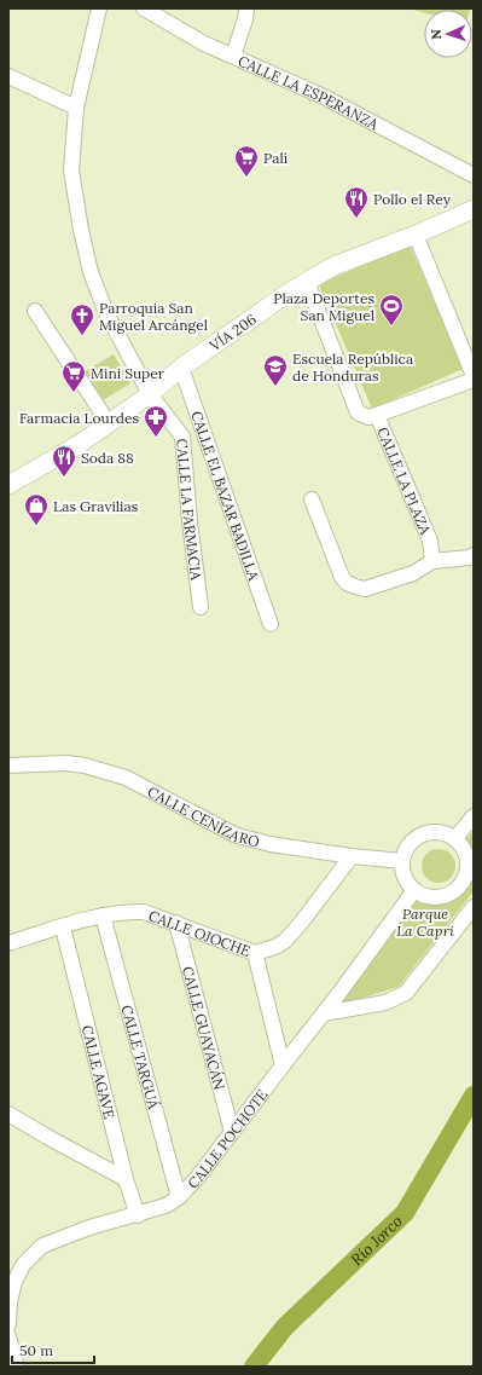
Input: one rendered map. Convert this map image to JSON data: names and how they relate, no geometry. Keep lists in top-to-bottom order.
{
  "streets": {
    "main road": ["VÍA 206"],
    "street": [
      "CALLE LA ESPERANZA",
      "CALLE LA PLAZA",
      "CALLE EL BAZAR BADILLA",
      "CALLE LA FARMACIA",
      "CALLE CENÍZARO",
      "CALLE OJOCHE",
      "CALLE GUAYACÁN",
      "CALLE TARGUÁ",
      "CALLE AGAVE",
      "CALLE POCHOTE"
    ]
  },
  "crossings": [
    ["VÍA 206", "CALLE LA PLAZA"],
    ["VÍA 206", "CALLE EL BAZAR BADILLA"],
    ["VÍA 206", "CALLE LA FARMACIA"],
    ["CALLE CENÍZARO", "CALLE OJOCHE"],
    ["CALLE CENÍZARO", "CALLE POCHOTE"],
    ["CALLE OJOCHE", "CALLE GUAYACÁN"],
    ["CALLE OJOCHE", "CALLE TARGUÁ"],
    ["CALLE OJOCHE", "CALLE AGAVE"],
    ["CALLE GUAYACÁN", "CALLE POCHOTE"],
    ["CALLE TARGUÁ", "CALLE POCHOTE"],
    ["CALLE AGAVE", "CALLE POCHOTE"]
  ],
  "water": ["Río Jorco"],
  "parks": ["Parque La Capri"],
  "places": {
    "supermarket": ["Palí", "Mini Super"],
    "restaurant": ["Pollo el Rey", "Soda 88"],
    "sports": ["Plaza Deportes San Miguel"],
    "church": ["Parroquia San Miguel Arcángel"],
    "school or university": ["Escuela República de Honduras"],
    "pharmacy": ["Farmacia Lourdes"],
    "shop": ["Las Gravilias"]
  },
  "scale_bar": "50 m",
  "north": "left"
}
